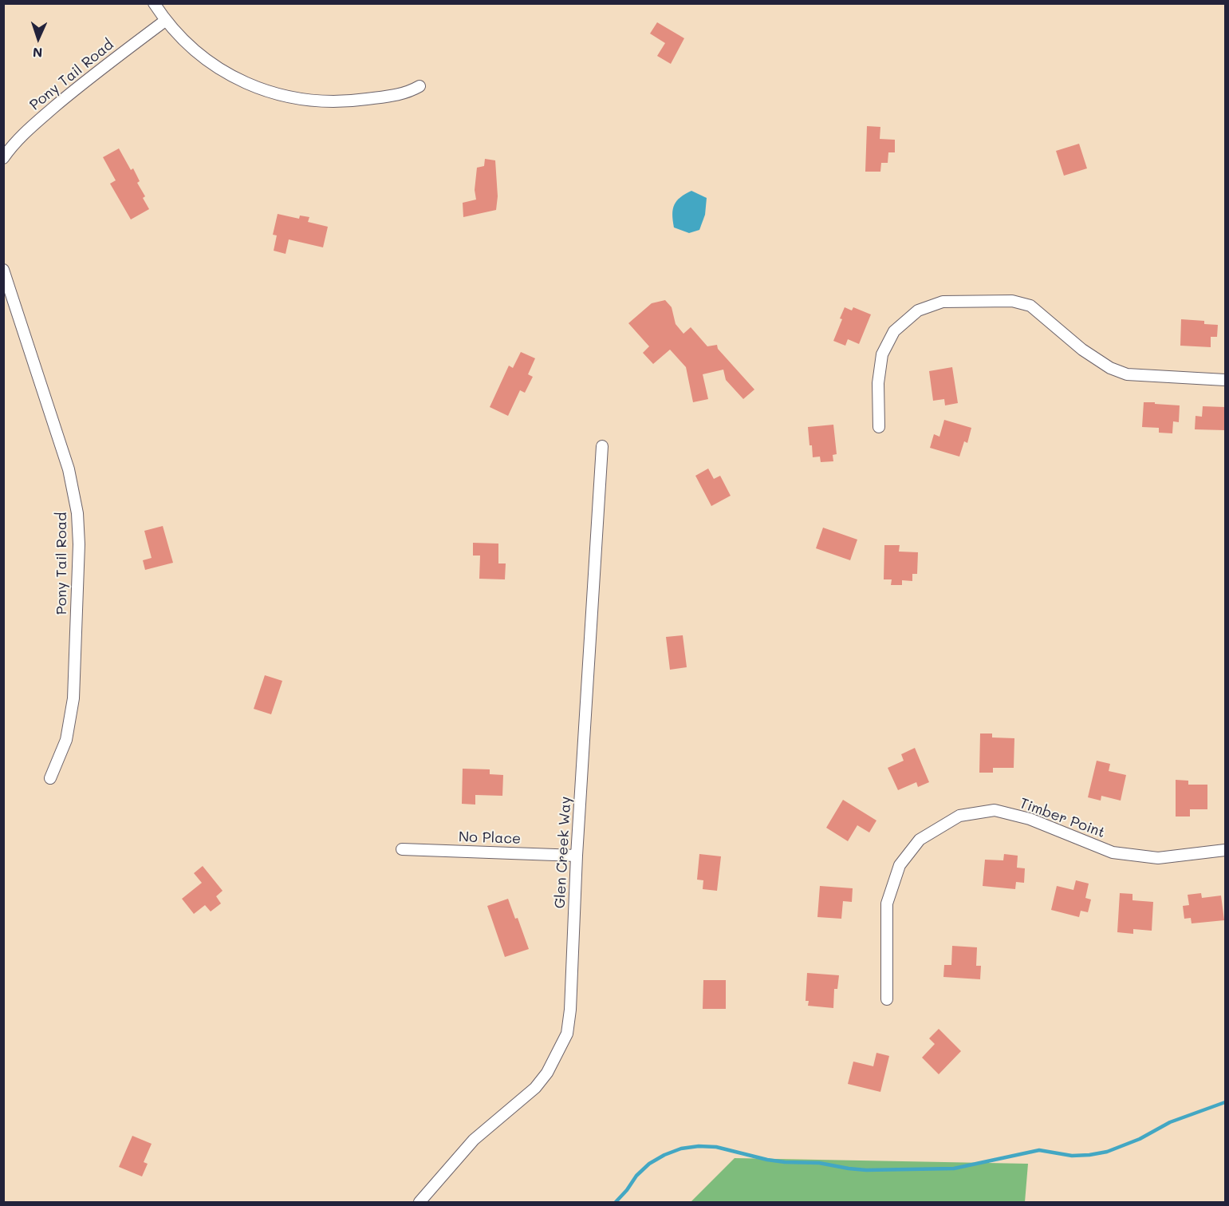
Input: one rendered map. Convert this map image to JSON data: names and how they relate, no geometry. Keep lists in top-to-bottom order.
{
  "streets": {
    "street": [
      "Pony Tail Road",
      "Timber Point",
      "No Place",
      "Glen Creek Way"
    ]
  },
  "crossings": [
    ["No Place", "Glen Creek Way"]
  ],
  "north": "bottom"
}
